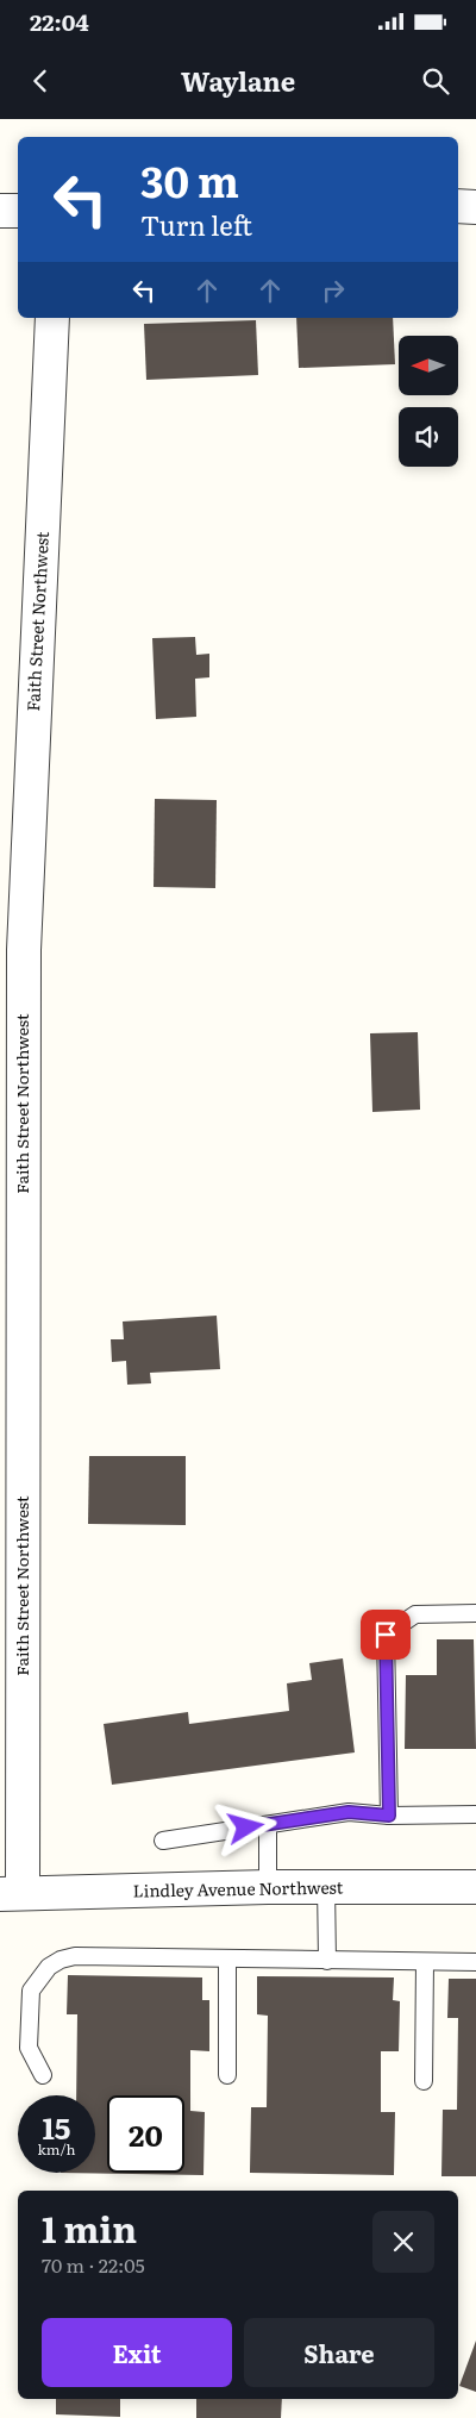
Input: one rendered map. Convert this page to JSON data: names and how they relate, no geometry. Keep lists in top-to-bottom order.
{
  "streets": {
    "street": ["Faith Street Northwest", "Lindley Avenue Northwest"]
  },
  "crossings": [
    ["Faith Street Northwest", "Lindley Avenue Northwest"]
  ],
  "north": "left",
  "page": {
    "status": "22:04",
    "header": "Waylane",
    "turn": ["30 m", "Turn left"],
    "speed": "15 km/h",
    "limit": "20",
    "heading": ["1 min", "70 m · 22:05"],
    "buttons": ["Exit", "Share"]
  }
}
